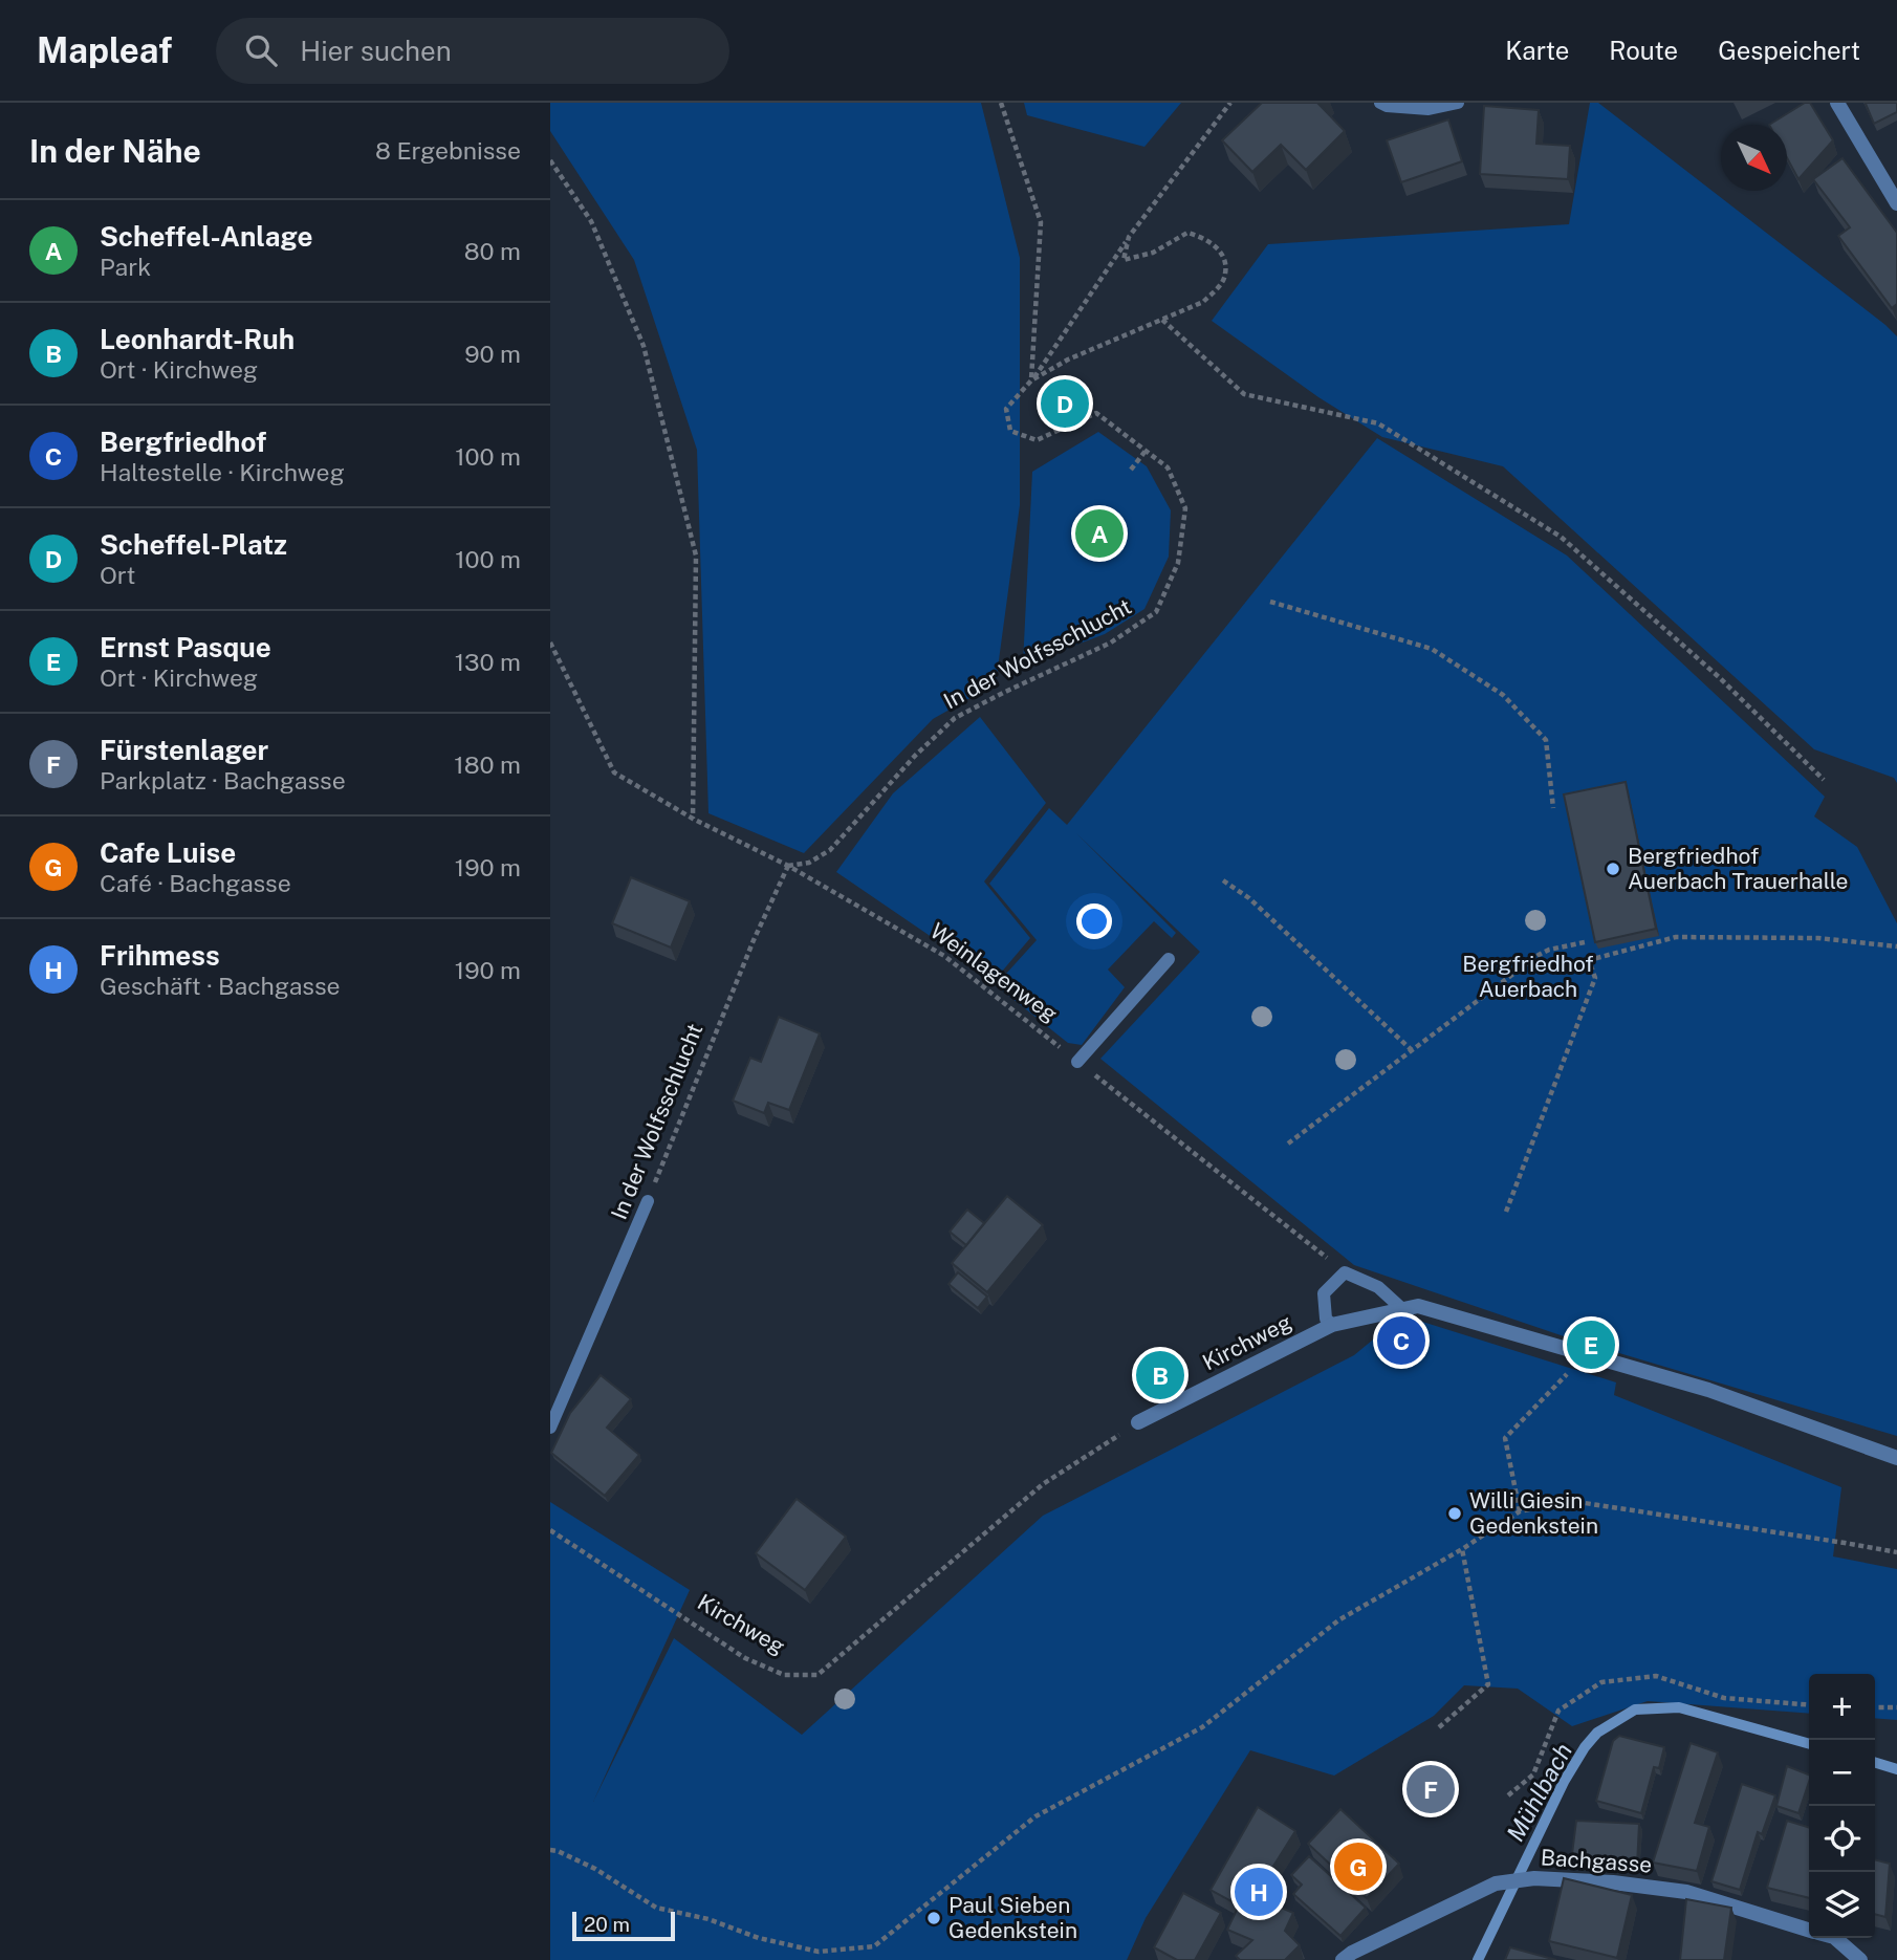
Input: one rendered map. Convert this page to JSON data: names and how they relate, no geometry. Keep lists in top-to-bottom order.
{
  "streets": {
    "street": ["Kirchweg", "Bachgasse"],
    "lane": ["In der Wolfsschlucht"],
    "path": ["Weinlagenweg"]
  },
  "crossings": [
    ["In der Wolfsschlucht", "Weinlagenweg"]
  ],
  "water": ["Mühlbach"],
  "parks": ["Bergfriedhof Auerbach"],
  "places": ["Bergfriedhof Auerbach Trauerhalle", "Willi Giesin Gedenkstein", "Paul Sieben Gedenkstein"],
  "scale_bar": "20 m",
  "north": "bottom right",
  "page": {
    "header": "Mapleaf",
    "search": "Hier suchen",
    "nav": ["Karte", "Route", "Gespeichert"],
    "heading": ["In der Nähe", "8 Ergebnisse"],
    "list": [
      {
        "mark": "A",
        "name": "Scheffel-Anlage",
        "note": "Park",
        "value": "80 m"
      },
      {
        "mark": "B",
        "name": "Leonhardt-Ruh",
        "note": "Ort · Kirchweg",
        "value": "90 m"
      },
      {
        "mark": "C",
        "name": "Bergfriedhof",
        "note": "Haltestelle · Kirchweg",
        "value": "100 m"
      },
      {
        "mark": "D",
        "name": "Scheffel-Platz",
        "note": "Ort",
        "value": "100 m"
      },
      {
        "mark": "E",
        "name": "Ernst Pasque",
        "note": "Ort · Kirchweg",
        "value": "130 m"
      },
      {
        "mark": "F",
        "name": "Fürstenlager",
        "note": "Parkplatz · Bachgasse",
        "value": "180 m"
      },
      {
        "mark": "G",
        "name": "Cafe Luise",
        "note": "Café · Bachgasse",
        "value": "190 m"
      },
      {
        "mark": "H",
        "name": "Frihmess",
        "note": "Geschäft · Bachgasse",
        "value": "190 m"
      }
    ],
    "pins": [
      "D",
      "A",
      "C",
      "E",
      "B",
      "F",
      "G",
      "H"
    ],
    "map_buttons": ["+", "−"],
    "scale": "20 m"
  }
}
